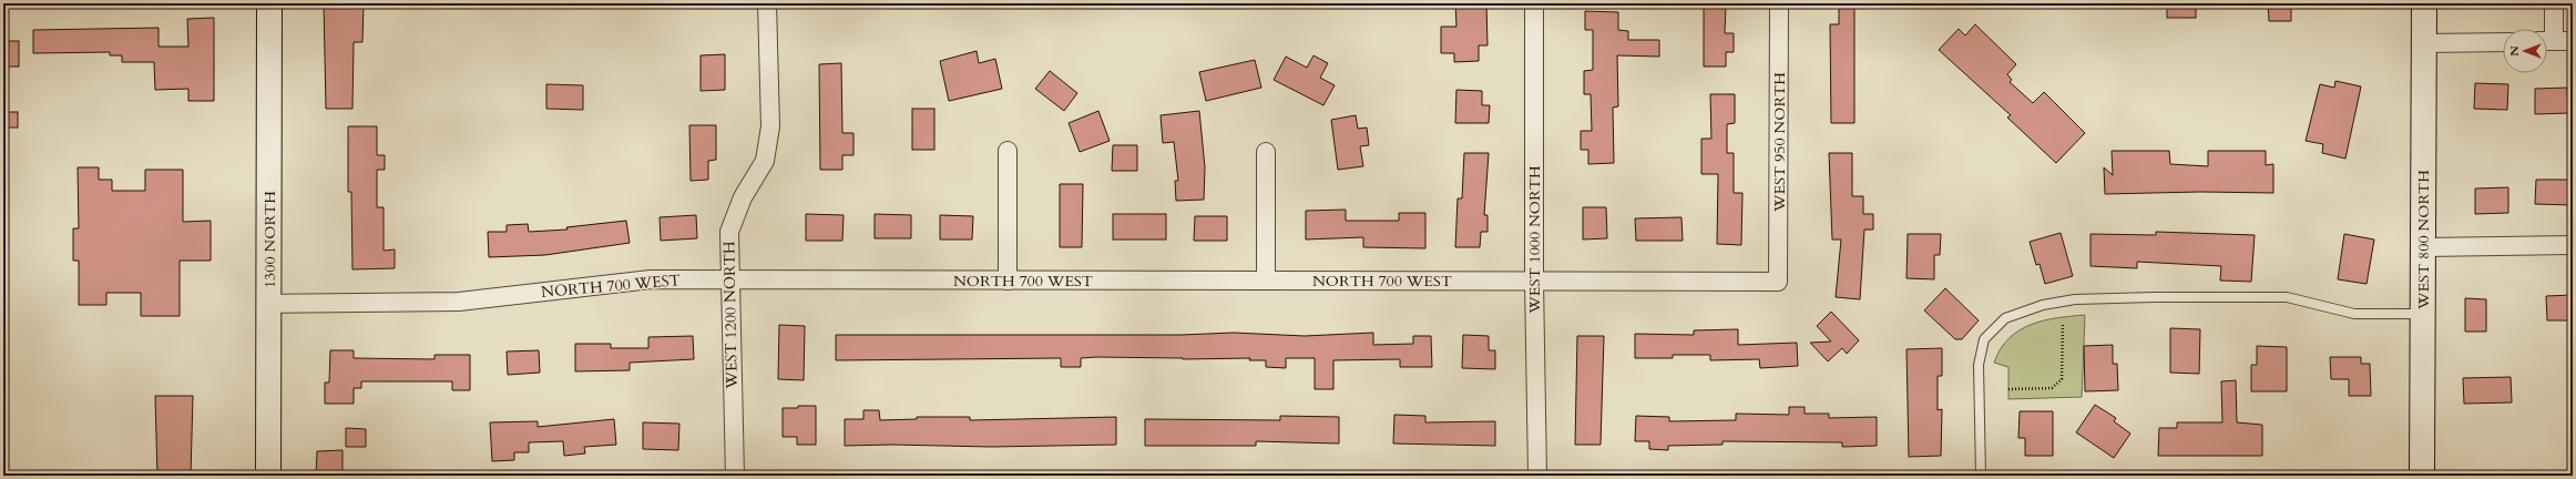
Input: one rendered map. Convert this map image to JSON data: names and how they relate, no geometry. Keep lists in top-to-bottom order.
{
  "streets": {
    "street": [
      "WEST 950 NORTH",
      "1300 NORTH",
      "WEST 1000 NORTH",
      "WEST 800 NORTH",
      "NORTH 700 WEST",
      "WEST 1200 NORTH"
    ]
  },
  "crossings": [
    ["WEST 950 NORTH", "NORTH 700 WEST"],
    ["1300 NORTH", "NORTH 700 WEST"],
    ["WEST 1000 NORTH", "NORTH 700 WEST"],
    ["NORTH 700 WEST", "WEST 1200 NORTH"]
  ],
  "north": "left"
}
